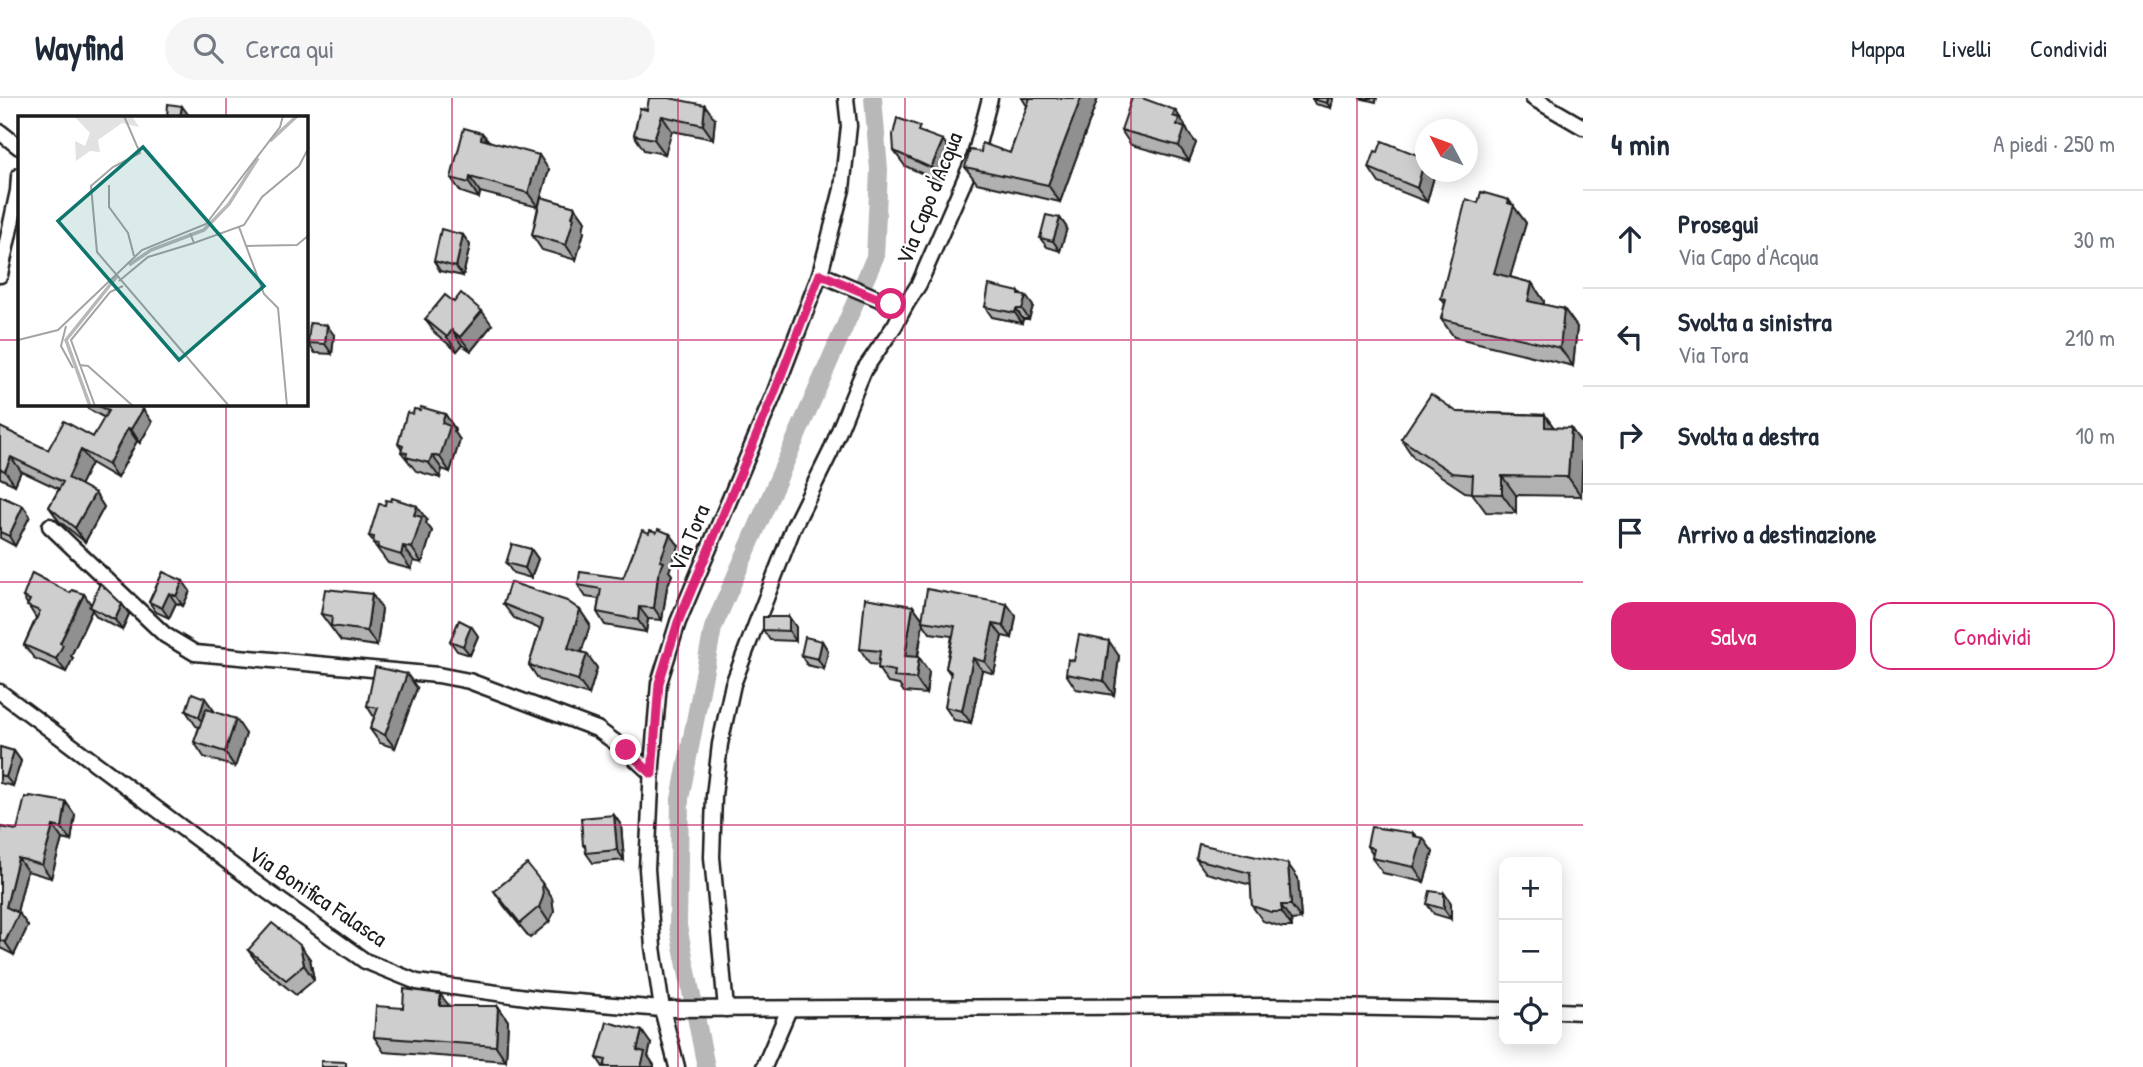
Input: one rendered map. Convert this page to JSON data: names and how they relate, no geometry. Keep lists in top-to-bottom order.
{
  "streets": {
    "street": ["Via Capo d'Acqua", "Via Tora", "Via Bonifica Falasca"]
  },
  "crossings": [
    ["Via Capo d'Acqua", "Via Bonifica Falasca"],
    ["Via Tora", "Via Bonifica Falasca"]
  ],
  "north": "top left",
  "page": {
    "header": "Wayfind",
    "search": "Cerca qui",
    "nav": ["Mappa", "Livelli", "Condividi"],
    "heading": ["4 min", "A piedi · 250 m"],
    "list": [
      ["Prosegui", "Via Capo d'Acqua", "30 m"],
      ["Svolta a sinistra", "Via Tora", "210 m"],
      ["Svolta a destra", "10 m"],
      "Arrivo a destinazione"
    ],
    "buttons": ["Salva", "Condividi"],
    "map_buttons": ["+", "−"]
  }
}
